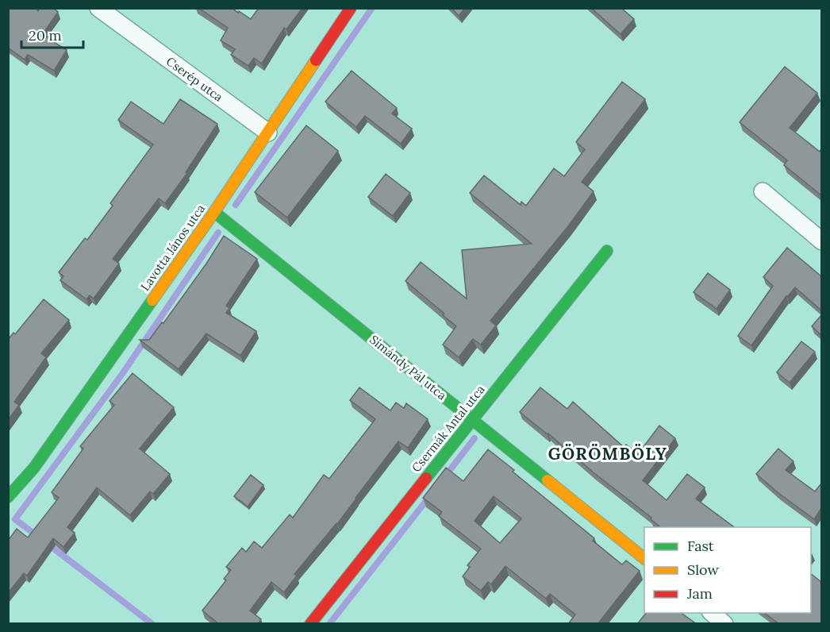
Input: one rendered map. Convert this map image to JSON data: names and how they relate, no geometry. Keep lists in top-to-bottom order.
{
  "streets": {
    "street": [
      "Cserép utca",
      "Lavotta János utca",
      "Simándy Pál utca",
      "Csermák Antal utca"
    ]
  },
  "crossings": [
    ["Cserép utca", "Lavotta János utca"],
    ["Lavotta János utca", "Simándy Pál utca"],
    ["Simándy Pál utca", "Csermák Antal utca"]
  ],
  "districts": ["GÖRÖMBÖLY"],
  "legend": ["Fast", "Slow", "Jam"],
  "scale_bar": "20 m"
}
